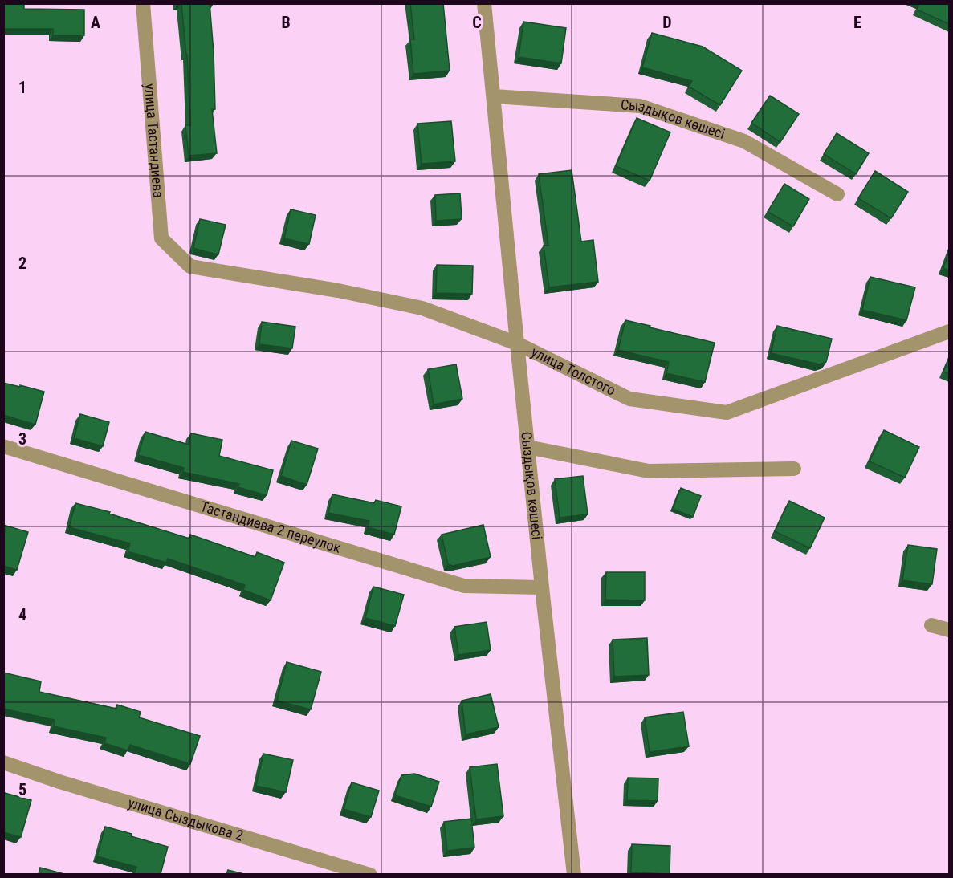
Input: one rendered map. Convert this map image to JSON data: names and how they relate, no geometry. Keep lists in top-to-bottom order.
{
  "streets": {
    "street": [
      "Сыздықов көшесі",
      "улица Тастандиева",
      "улица Толстого",
      "Тастандиева 2 переулок",
      "улица Сыздыкова 2"
    ]
  },
  "crossings": [
    ["Сыздықов көшесі", "улица Толстого"],
    ["Сыздықов көшесі", "Тастандиева 2 переулок"],
    ["улица Тастандиева", "улица Толстого"]
  ],
  "grid": {
    "columns": [
      "A",
      "B",
      "C",
      "D",
      "E"
    ],
    "rows": [
      "1",
      "2",
      "3",
      "4",
      "5"
    ]
  }
}
